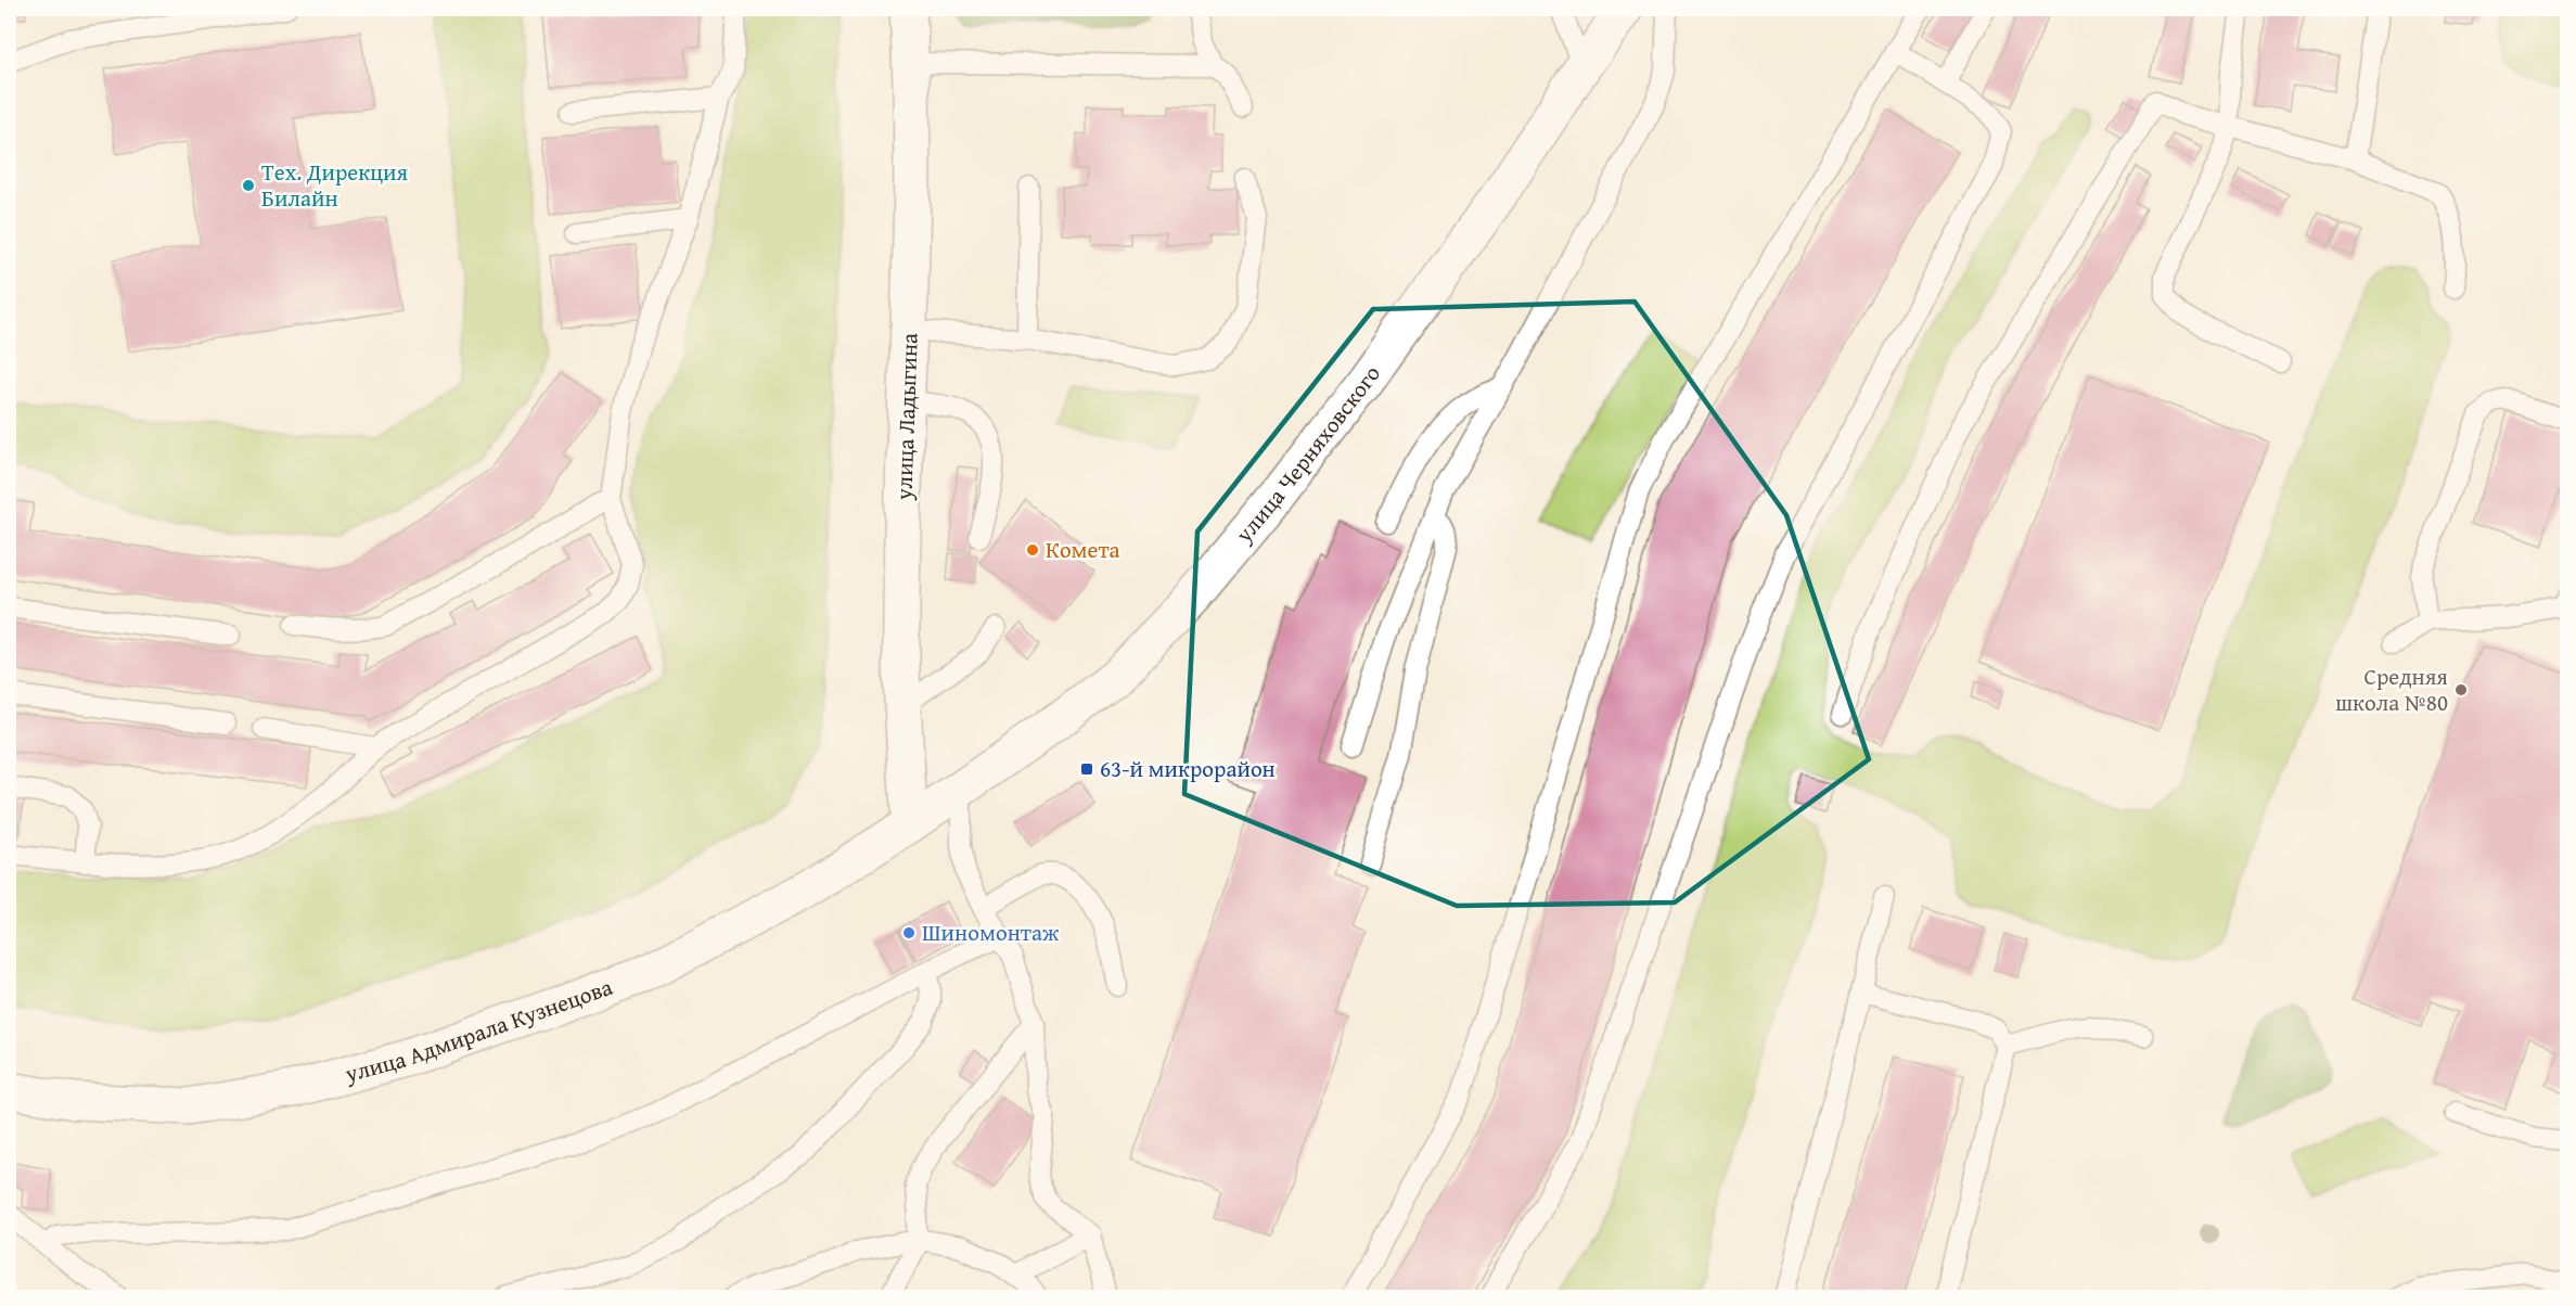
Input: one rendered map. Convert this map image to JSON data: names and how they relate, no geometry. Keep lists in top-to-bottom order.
{
  "streets": {
    "main road": ["улица Ладыгина", "улица Черняховского", "улица Адмирала Кузнецова"]
  },
  "crossings": [
    ["улица Ладыгина", "улица Черняховского"],
    ["улица Ладыгина", "улица Адмирала Кузнецова"],
    ["улица Черняховского", "улица Адмирала Кузнецова"]
  ],
  "places": {
    "other": [
      "Тех. Дирекция Билайн",
      "Комета",
      "Средняя школа №80",
      "Шиномонтаж"
    ],
    "transit": ["63-й микрорайон"]
  }
}
